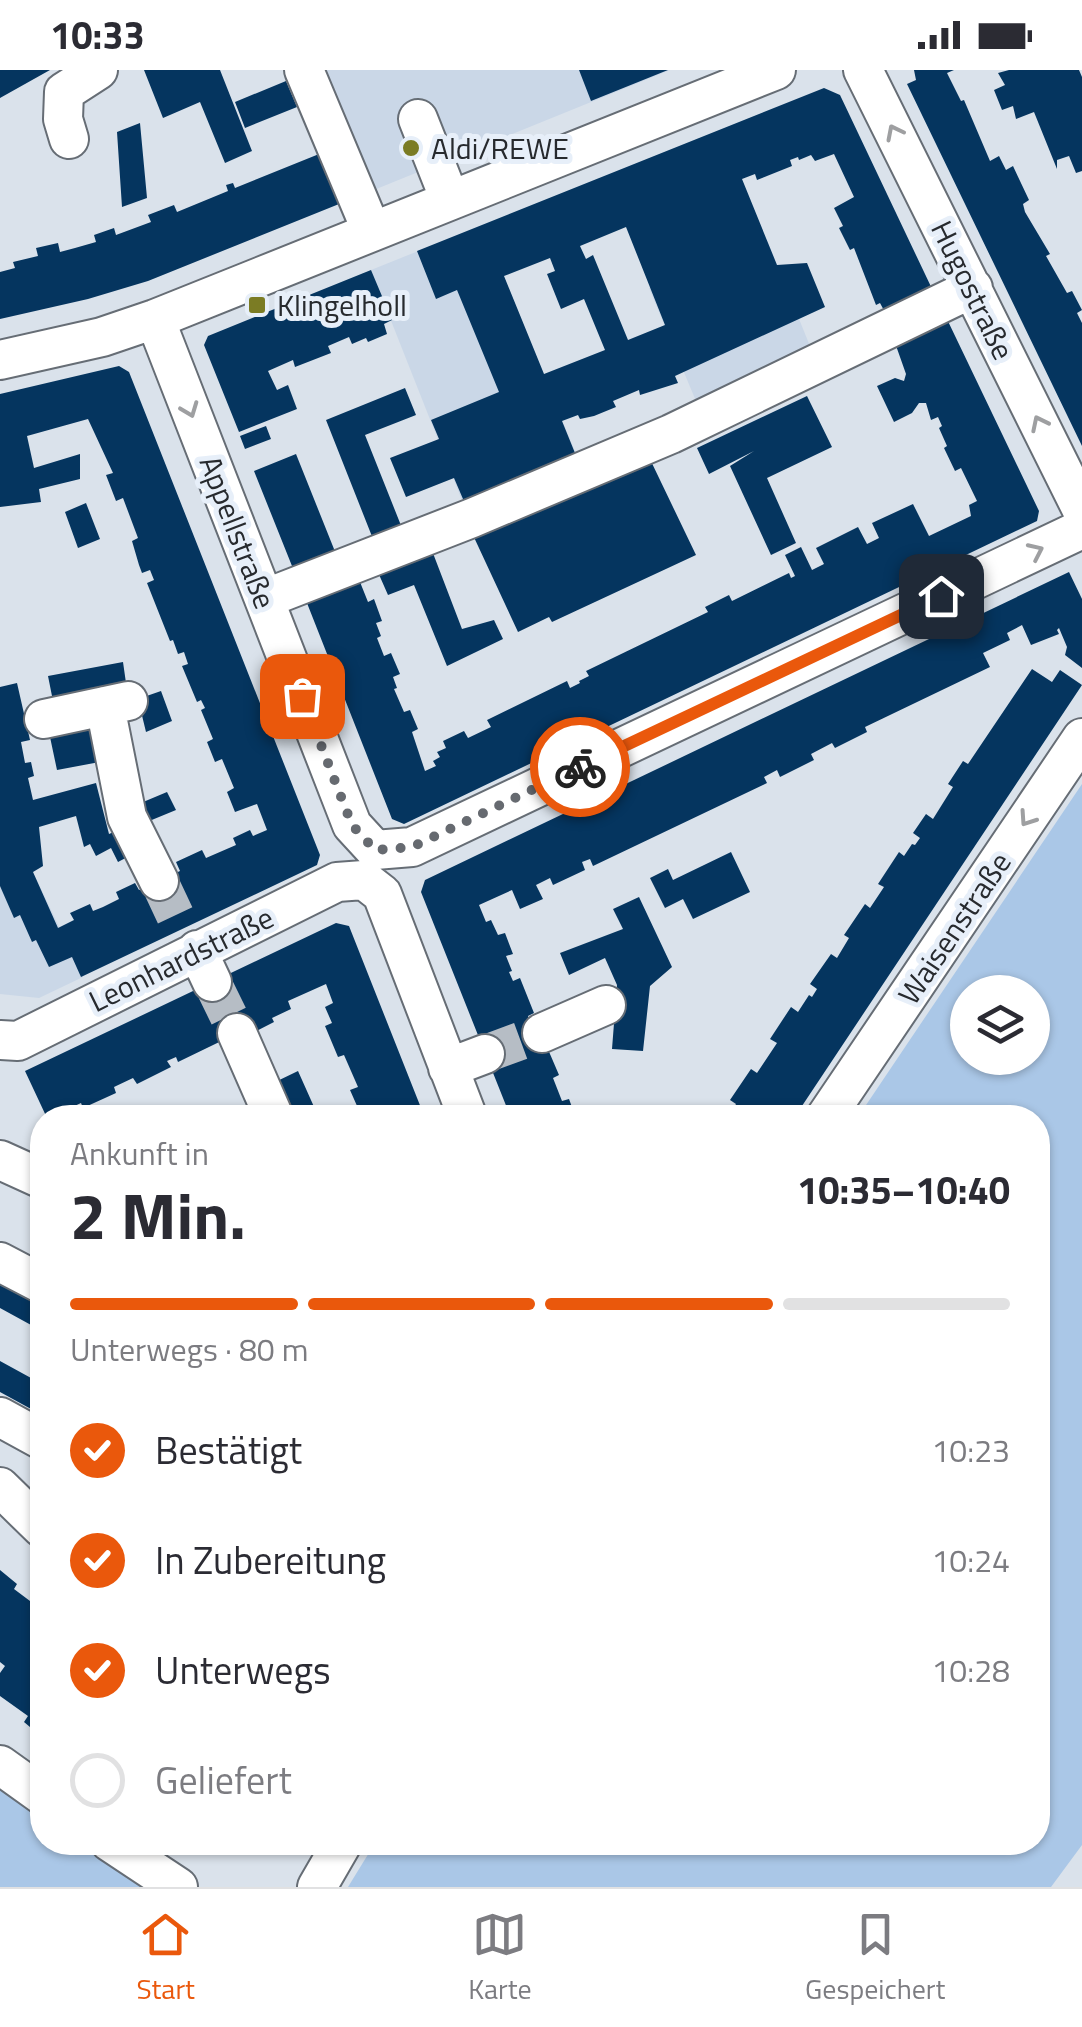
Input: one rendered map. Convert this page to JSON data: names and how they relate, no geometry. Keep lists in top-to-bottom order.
{
  "streets": {
    "street": [
      "Hugostraße",
      "Appellstraße",
      "Waisenstraße",
      "Leonhardstraße"
    ]
  },
  "crossings": [
    ["Appellstraße", "Leonhardstraße"]
  ],
  "one_way": ["Hugostraße", "Appellstraße", "Waisenstraße"],
  "places": {
    "other": ["Aldi/REWE"],
    "transit": ["Klingelholl"]
  },
  "page": {
    "status": "10:33",
    "heading": ["2 Min.", "Ankunft in", "10:35–10:40"],
    "bar": "Unterwegs · 80 m",
    "list": [
      ["Bestätigt", "10:23"],
      ["In Zubereitung", "10:24"],
      ["Unterwegs", "10:28"],
      "Geliefert"
    ],
    "tabs": ["Start", "Karte", "Gespeichert"]
  }
}
